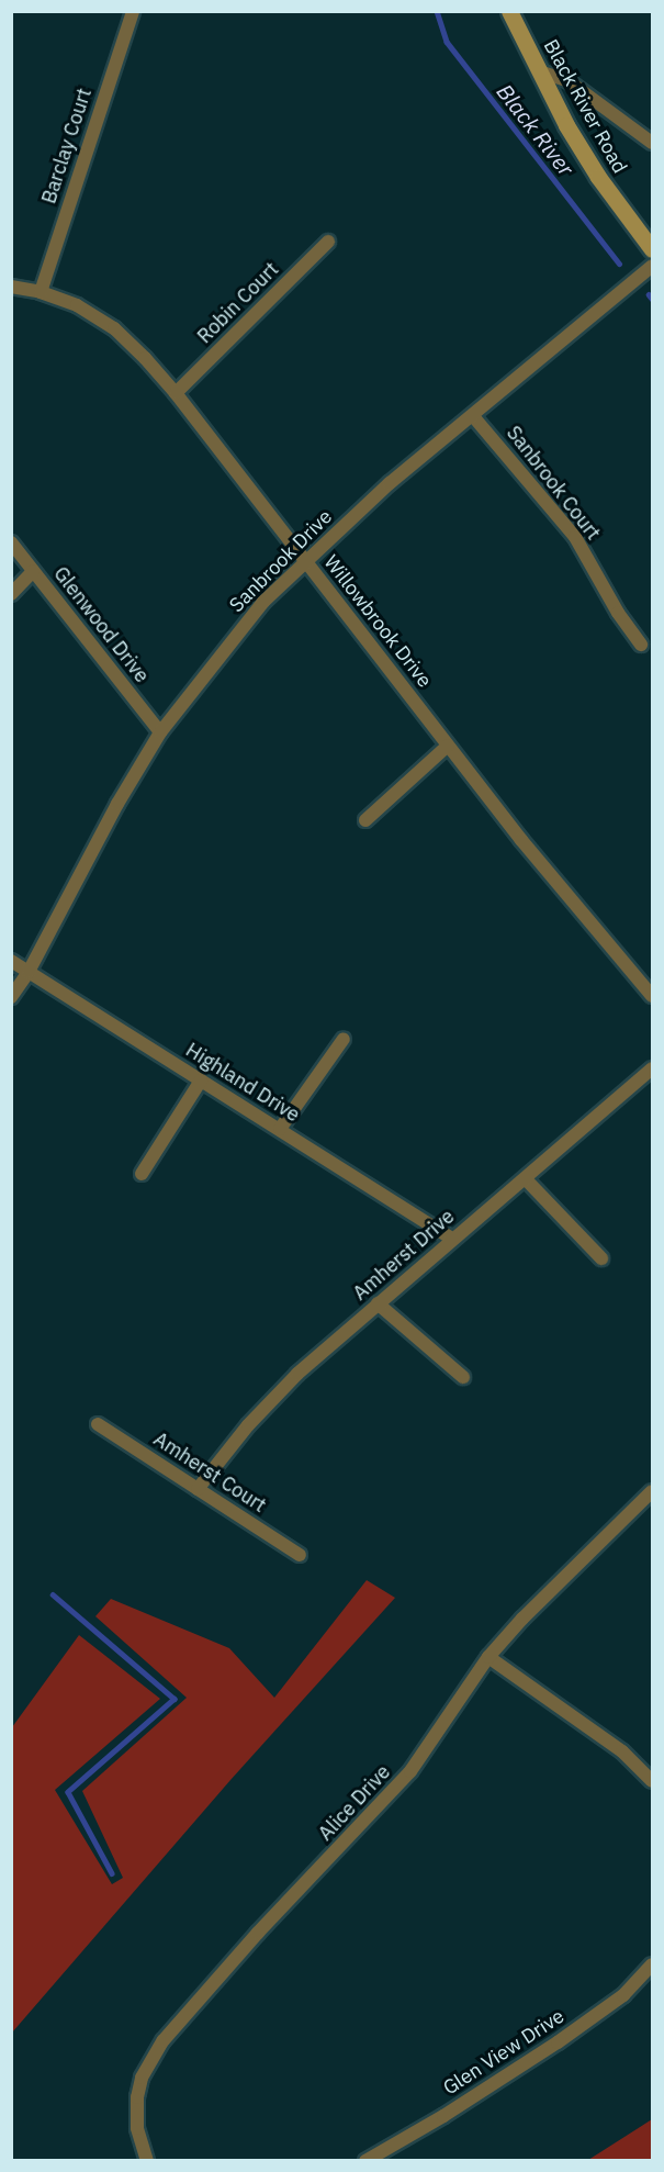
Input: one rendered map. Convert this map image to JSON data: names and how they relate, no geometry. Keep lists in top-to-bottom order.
{
  "streets": {
    "street": [
      "Black River Road",
      "Barclay Court",
      "Robin Court",
      "Sanbrook Court",
      "Sanbrook Drive",
      "Willowbrook Drive",
      "Glenwood Drive",
      "Highland Drive",
      "Amherst Drive",
      "Amherst Court",
      "Alice Drive",
      "Glen View Drive"
    ]
  },
  "crossings": [
    ["Barclay Court", "Willowbrook Drive"],
    ["Robin Court", "Willowbrook Drive"],
    ["Sanbrook Court", "Sanbrook Drive"],
    ["Sanbrook Drive", "Willowbrook Drive"],
    ["Sanbrook Drive", "Glenwood Drive"],
    ["Sanbrook Drive", "Highland Drive"],
    ["Highland Drive", "Amherst Drive"],
    ["Amherst Drive", "Amherst Court"]
  ],
  "water": ["Black River"]
}
